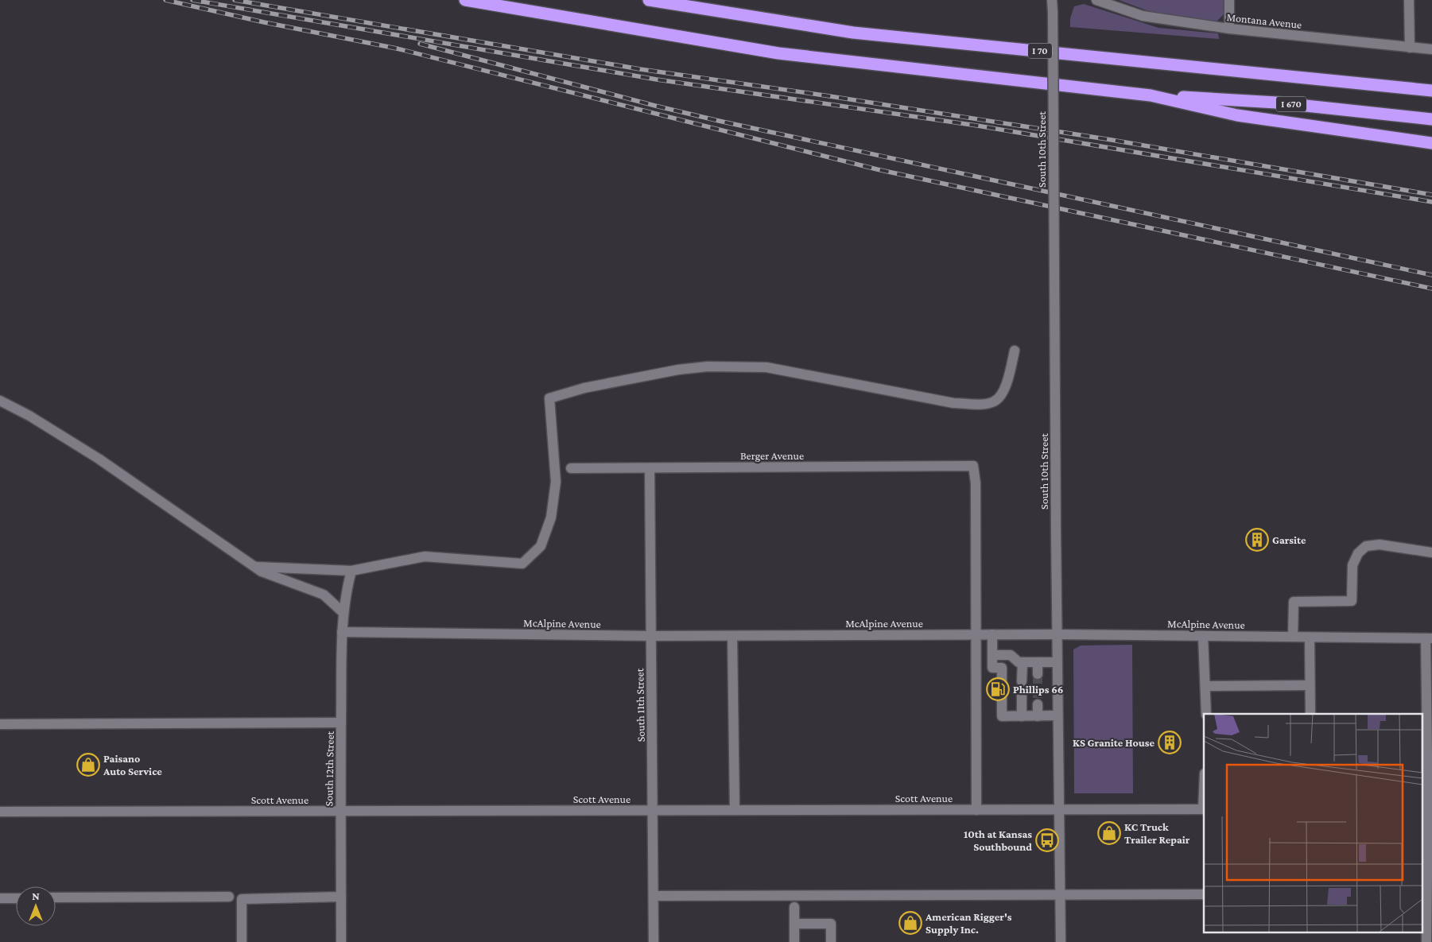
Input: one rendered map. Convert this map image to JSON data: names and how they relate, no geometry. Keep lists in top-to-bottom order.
{
  "streets": {
    "highway": ["I 70", "I 670"],
    "street": [
      "Montana Avenue",
      "South 10th Street",
      "Berger Avenue",
      "McAlpine Avenue",
      "South 11th Street",
      "South 12th Street",
      "Scott Avenue"
    ]
  },
  "crossings": [
    ["South 10th Street", "McAlpine Avenue"],
    ["South 10th Street", "Scott Avenue"],
    ["Berger Avenue", "McAlpine Avenue"],
    ["Berger Avenue", "South 11th Street"],
    ["McAlpine Avenue", "South 11th Street"],
    ["McAlpine Avenue", "South 12th Street"],
    ["South 11th Street", "Scott Avenue"],
    ["South 12th Street", "Scott Avenue"]
  ],
  "places": {
    "building": ["Garsite", "KS Granite House"],
    "fuel station": ["Phillips 66"],
    "shop": ["Paisano Auto Service", "KC Truck Trailer Repair", "American Rigger's Supply Inc."],
    "bus stop": ["10th at Kansas Southbound"]
  },
  "north": "top"
}
